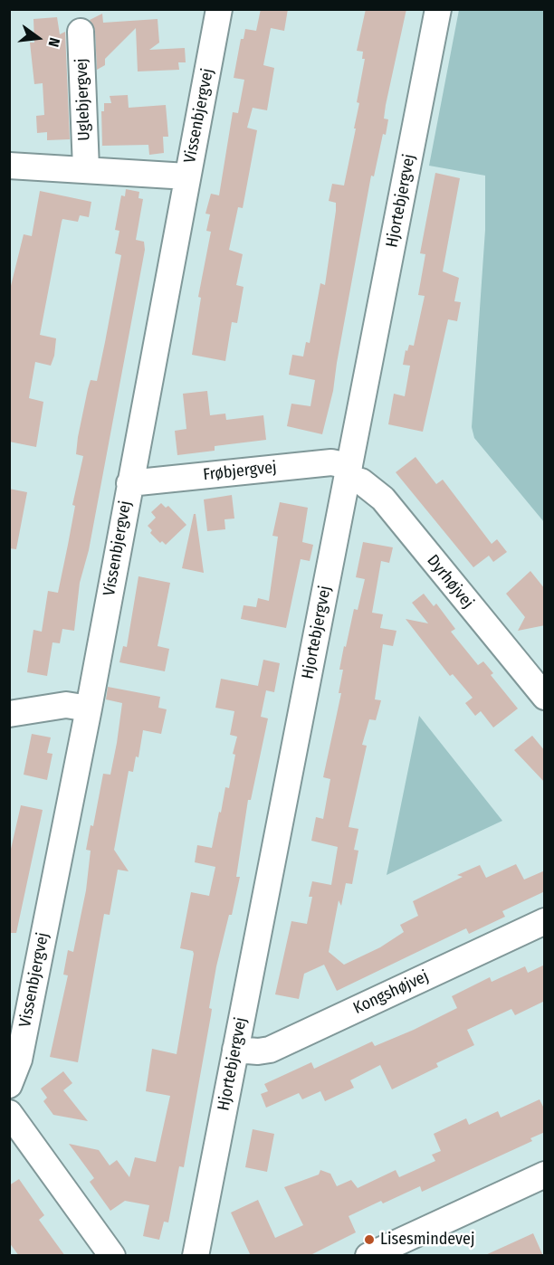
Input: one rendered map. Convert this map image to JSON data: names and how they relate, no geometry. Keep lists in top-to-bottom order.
{
  "streets": {
    "street": [
      "Uglebjergvej",
      "Vissenbjergvej",
      "Hjortebjergvej",
      "Frøbjergvej",
      "Dyrhøjvej",
      "Kongshøjvej"
    ]
  },
  "crossings": [
    ["Vissenbjergvej", "Frøbjergvej"],
    ["Hjortebjergvej", "Frøbjergvej"],
    ["Hjortebjergvej", "Dyrhøjvej"],
    ["Hjortebjergvej", "Kongshøjvej"],
    ["Frøbjergvej", "Dyrhøjvej"]
  ],
  "places": ["Lisesmindevej"],
  "north": "right"
}
